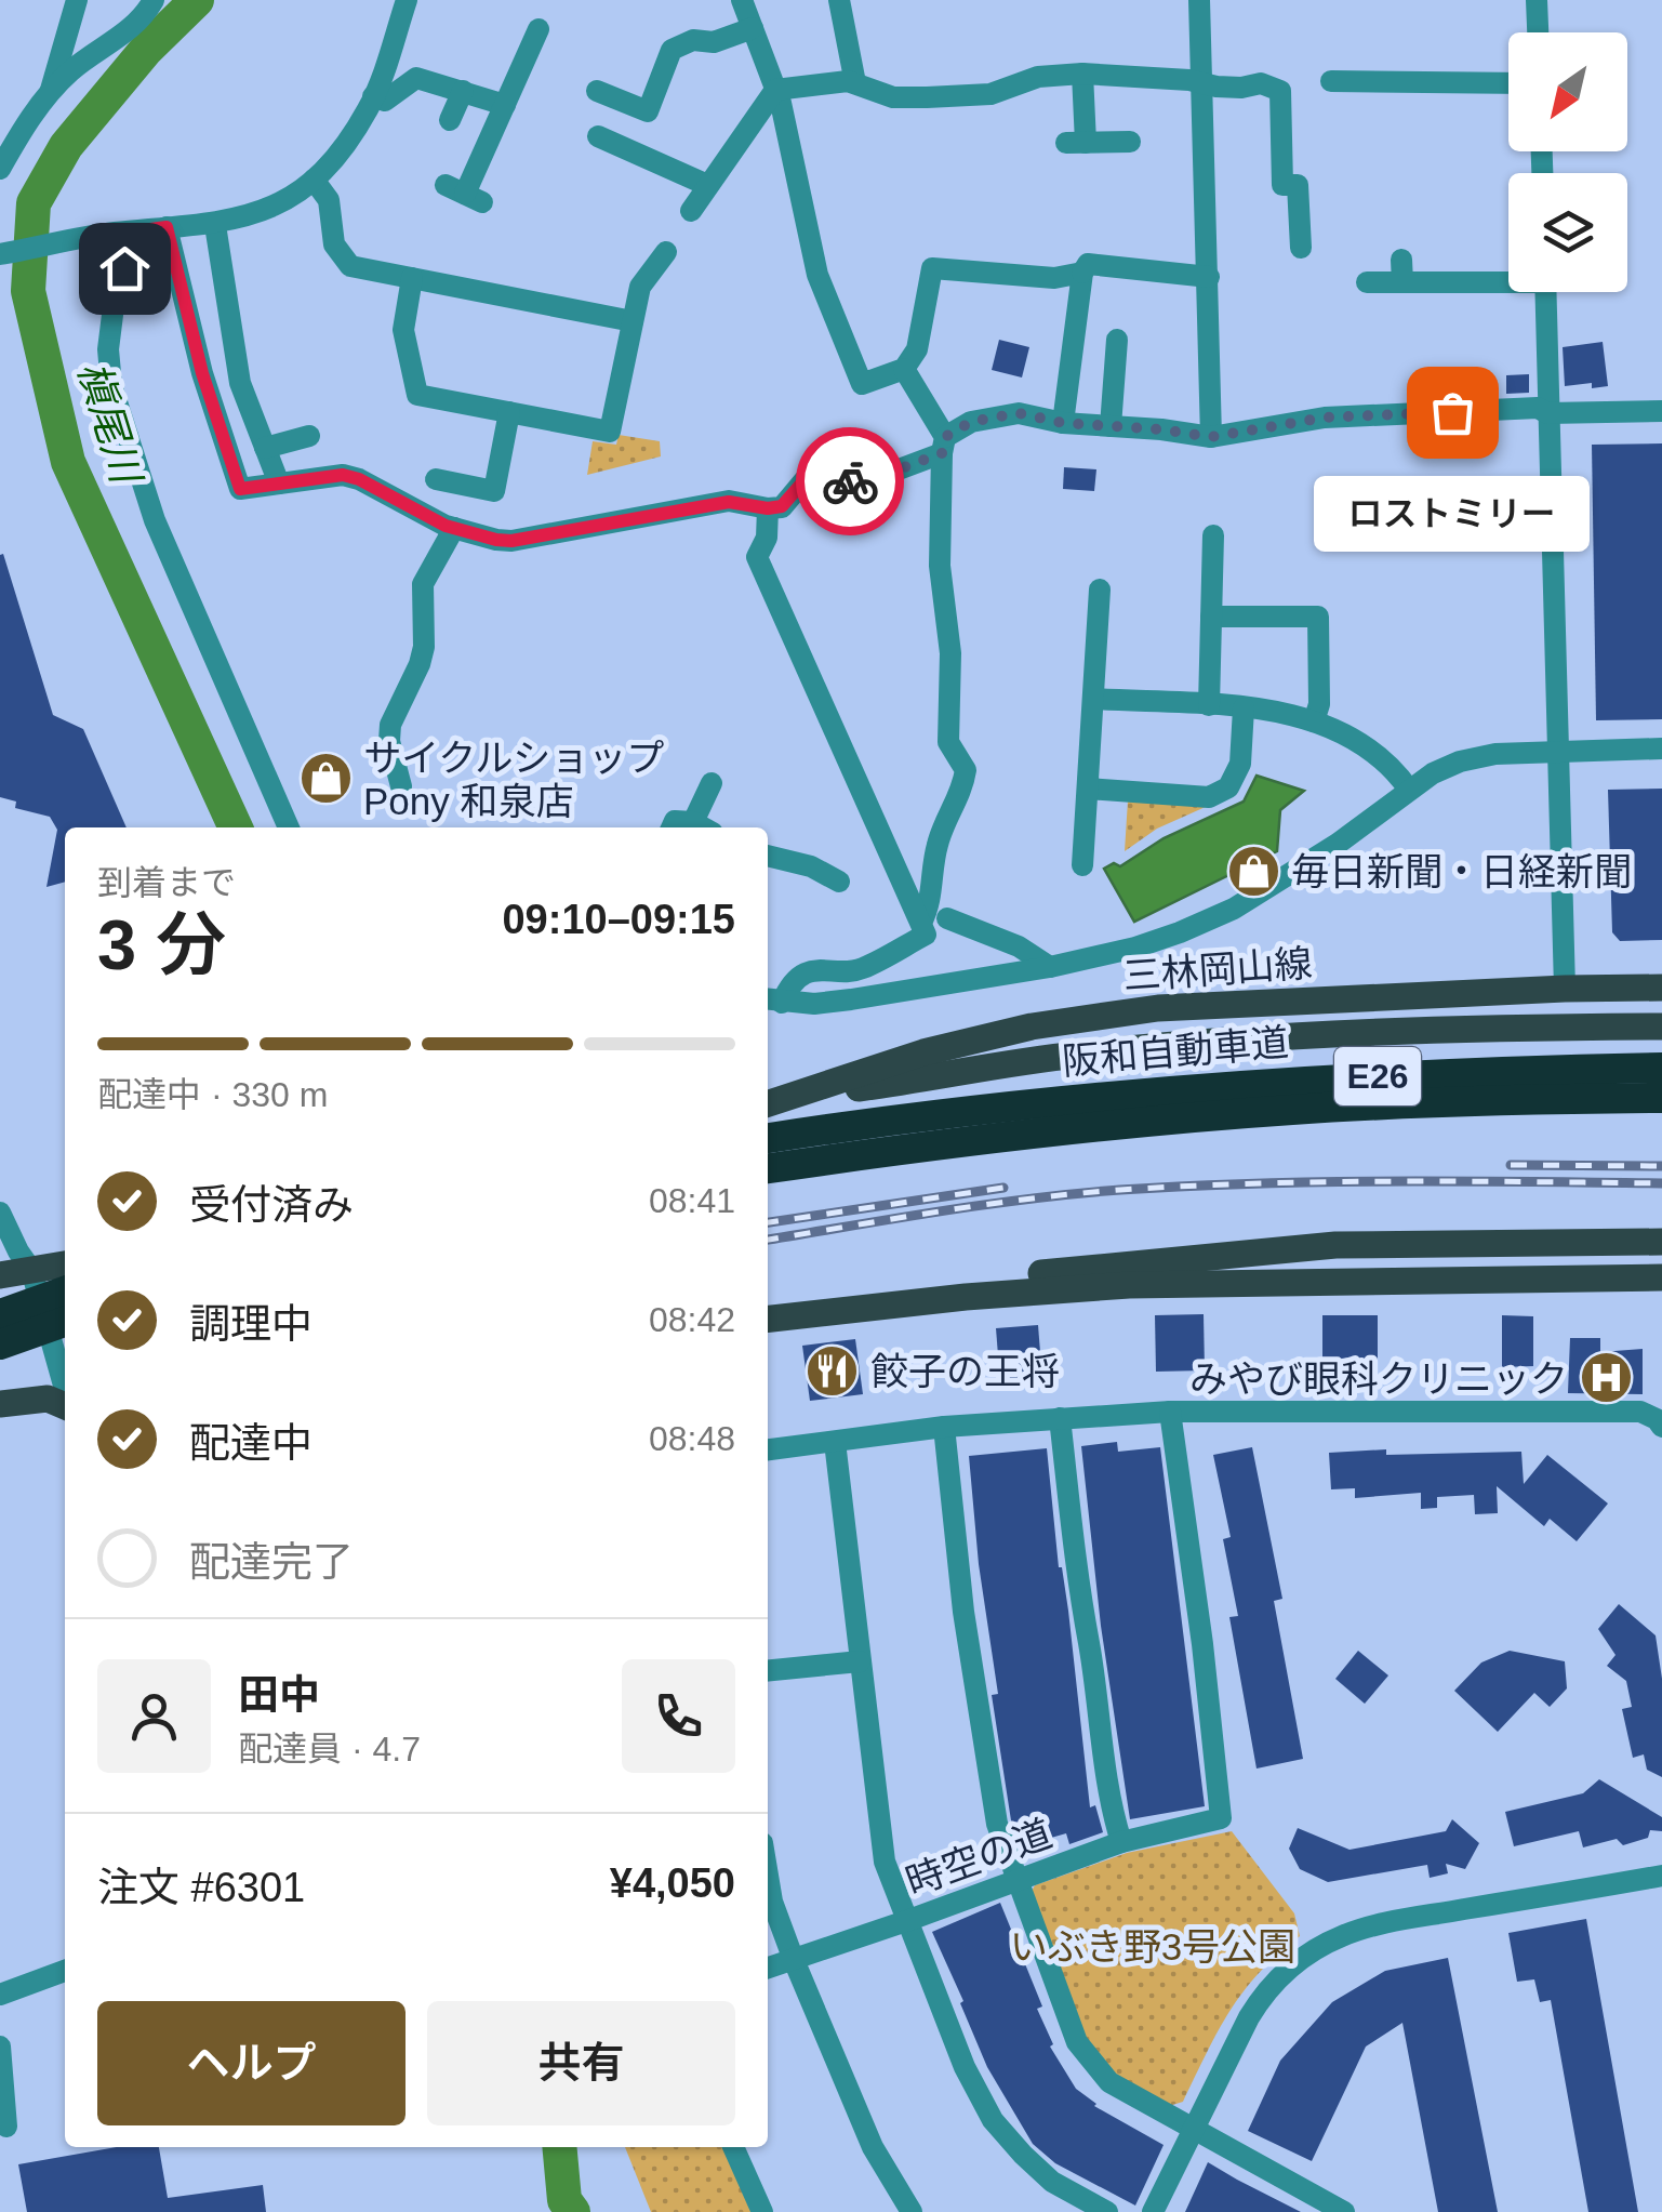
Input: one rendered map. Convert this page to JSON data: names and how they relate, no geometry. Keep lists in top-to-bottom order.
{
  "streets": {
    "highway": ["阪和自動車道", "E26"],
    "main road": ["三林岡山線"],
    "street": ["時空の道"]
  },
  "water": ["槇尾川"],
  "parks": ["いぶき野3号公園"],
  "places": {
    "other": ["ロストミリー"],
    "shop": ["サイクルショップ Pony 和泉店", "毎日新聞・日経新聞"],
    "restaurant": ["餃子の王将"],
    "hospital": ["みやび眼科クリニック"]
  },
  "north": "bottom left",
  "page": {
    "bubble": "ロストミリー",
    "heading": ["3 分", "到着まで", "09:10–09:15"],
    "panel": [
      "田中",
      "配達員 · 4.7",
      "注文 #6301",
      "¥4,050"
    ],
    "bar": "配達中 · 330 m",
    "list": [
      ["受付済み", "08:41"],
      ["調理中", "08:42"],
      ["配達中", "08:48"],
      "配達完了"
    ],
    "buttons": ["ヘルプ", "共有"]
  }
}
